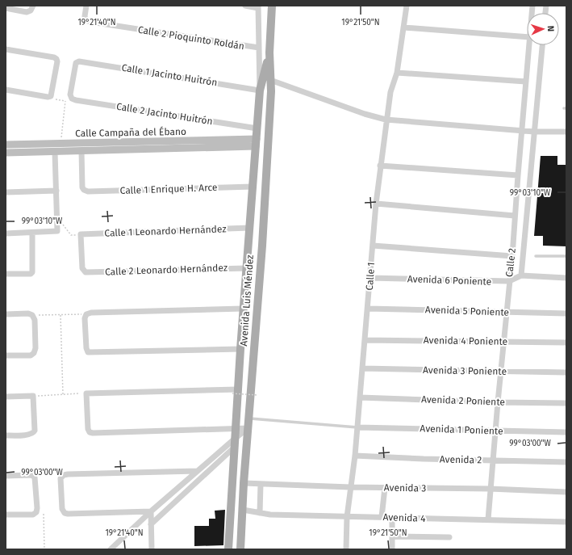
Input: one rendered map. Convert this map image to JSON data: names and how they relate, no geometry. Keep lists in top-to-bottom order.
{
  "streets": {
    "main road": ["Avenida Luis Méndez"],
    "street": [
      "Calle 2 Pioquinto Roldán",
      "Calle 1 Jacinto Huitrón",
      "Calle 2 Jacinto Huitrón",
      "Calle Campaña del Ébano",
      "Calle 1 Enrique H. Arce",
      "Calle 1 Leonardo Hernández",
      "Calle 2",
      "Calle 2 Leonardo Hernández",
      "Calle 1",
      "Avenida 6 Poniente",
      "Avenida 5 Poniente",
      "Avenida 4 Poniente",
      "Avenida 3 Poniente",
      "Avenida 2 Poniente",
      "Avenida 1 Poniente",
      "Avenida 2",
      "Avenida 3",
      "Avenida 4"
    ]
  },
  "crossings": [
    ["Calle 2 Pioquinto Roldán", "Avenida Luis Méndez"],
    ["Calle 1 Jacinto Huitrón", "Calle 2 Jacinto Huitrón"],
    ["Calle 1 Jacinto Huitrón", "Avenida Luis Méndez"],
    ["Calle 2 Jacinto Huitrón", "Avenida Luis Méndez"],
    ["Calle Campaña del Ébano", "Calle 1 Enrique H. Arce"],
    ["Calle Campaña del Ébano", "Avenida Luis Méndez"],
    ["Calle 1 Enrique H. Arce", "Avenida Luis Méndez"],
    ["Calle 1 Leonardo Hernández", "Calle 2 Leonardo Hernández"],
    ["Calle 1 Leonardo Hernández", "Avenida Luis Méndez"],
    ["Calle 2", "Avenida 6 Poniente"],
    ["Calle 2", "Avenida 5 Poniente"],
    ["Calle 2", "Avenida 4 Poniente"],
    ["Calle 2", "Avenida 3 Poniente"],
    ["Calle 2", "Avenida 2 Poniente"],
    ["Calle 2", "Avenida 1 Poniente"],
    ["Calle 2", "Avenida 2"],
    ["Calle 2", "Avenida 3"],
    ["Calle 2", "Avenida 4"],
    ["Calle 2 Leonardo Hernández", "Avenida Luis Méndez"],
    ["Calle 1", "Avenida 6 Poniente"],
    ["Calle 1", "Avenida 5 Poniente"],
    ["Calle 1", "Avenida 4 Poniente"],
    ["Calle 1", "Avenida 3 Poniente"],
    ["Calle 1", "Avenida 2 Poniente"],
    ["Calle 1", "Avenida 1 Poniente"],
    ["Calle 1", "Avenida 2"],
    ["Calle 1", "Avenida 3"],
    ["Calle 1", "Avenida 4"],
    ["Avenida Luis Méndez", "Avenida 3"],
    ["Avenida Luis Méndez", "Avenida 4"]
  ],
  "north": "right",
  "coordinates": [
    "19°21'40\"N",
    "19°21'50\"N",
    "99°03'10\"W",
    "99°03'00\"W"
  ]
}
